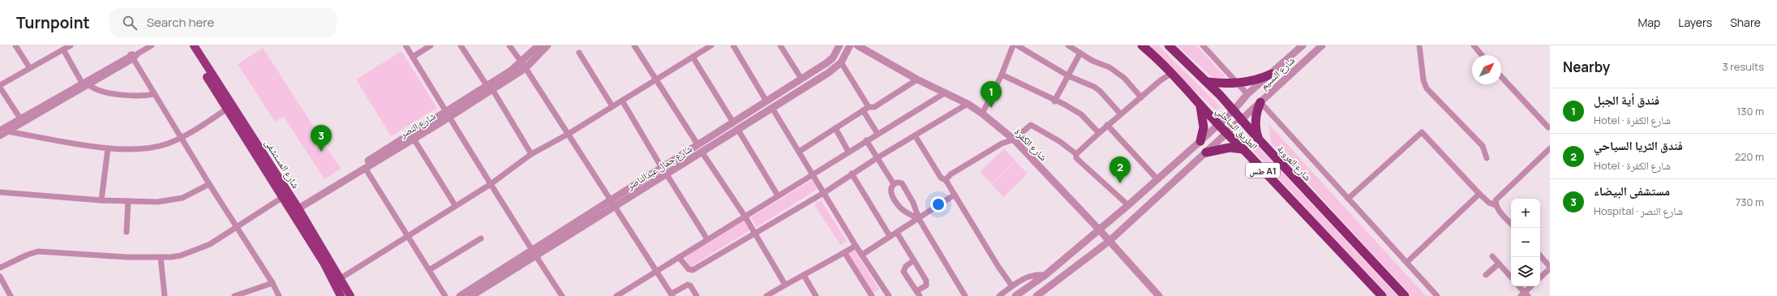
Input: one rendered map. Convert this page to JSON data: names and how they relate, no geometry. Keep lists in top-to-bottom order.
{
  "streets": {
    "highway": ["الطريق الساحلي", "شارع العروبة", "طس A1"],
    "main road": ["شارع المستشفى"],
    "street": [
      "شارع النسيم",
      "شارع النصر",
      "شارع الكفرة",
      "شارع جمال عبدالناصر"
    ]
  },
  "crossings": [
    ["شارع النسيم", "الطريق الساحلي"],
    ["شارع النسيم", "شارع الكفرة"],
    ["شارع النسيم", "شارع العروبة"],
    ["شارع النصر", "شارع المستشفى"]
  ],
  "north": "top right",
  "page": {
    "header": "Turnpoint",
    "search": "Search here",
    "nav": ["Map", "Layers", "Share"],
    "heading": ["Nearby", "3 results"],
    "pins": ["1", "3", "2"],
    "list": [
      {
        "mark": "1",
        "name": "فندق أية الجبل",
        "note": "Hotel · شارع الكفرة",
        "value": "130 m"
      },
      {
        "mark": "2",
        "name": "فندق الثريا السياحي",
        "note": "Hotel · شارع الكفرة",
        "value": "220 m"
      },
      {
        "mark": "3",
        "name": "مستشفى البيضاء",
        "note": "Hospital · شارع النصر",
        "value": "730 m"
      }
    ],
    "map_buttons": ["+", "−"]
  }
}
